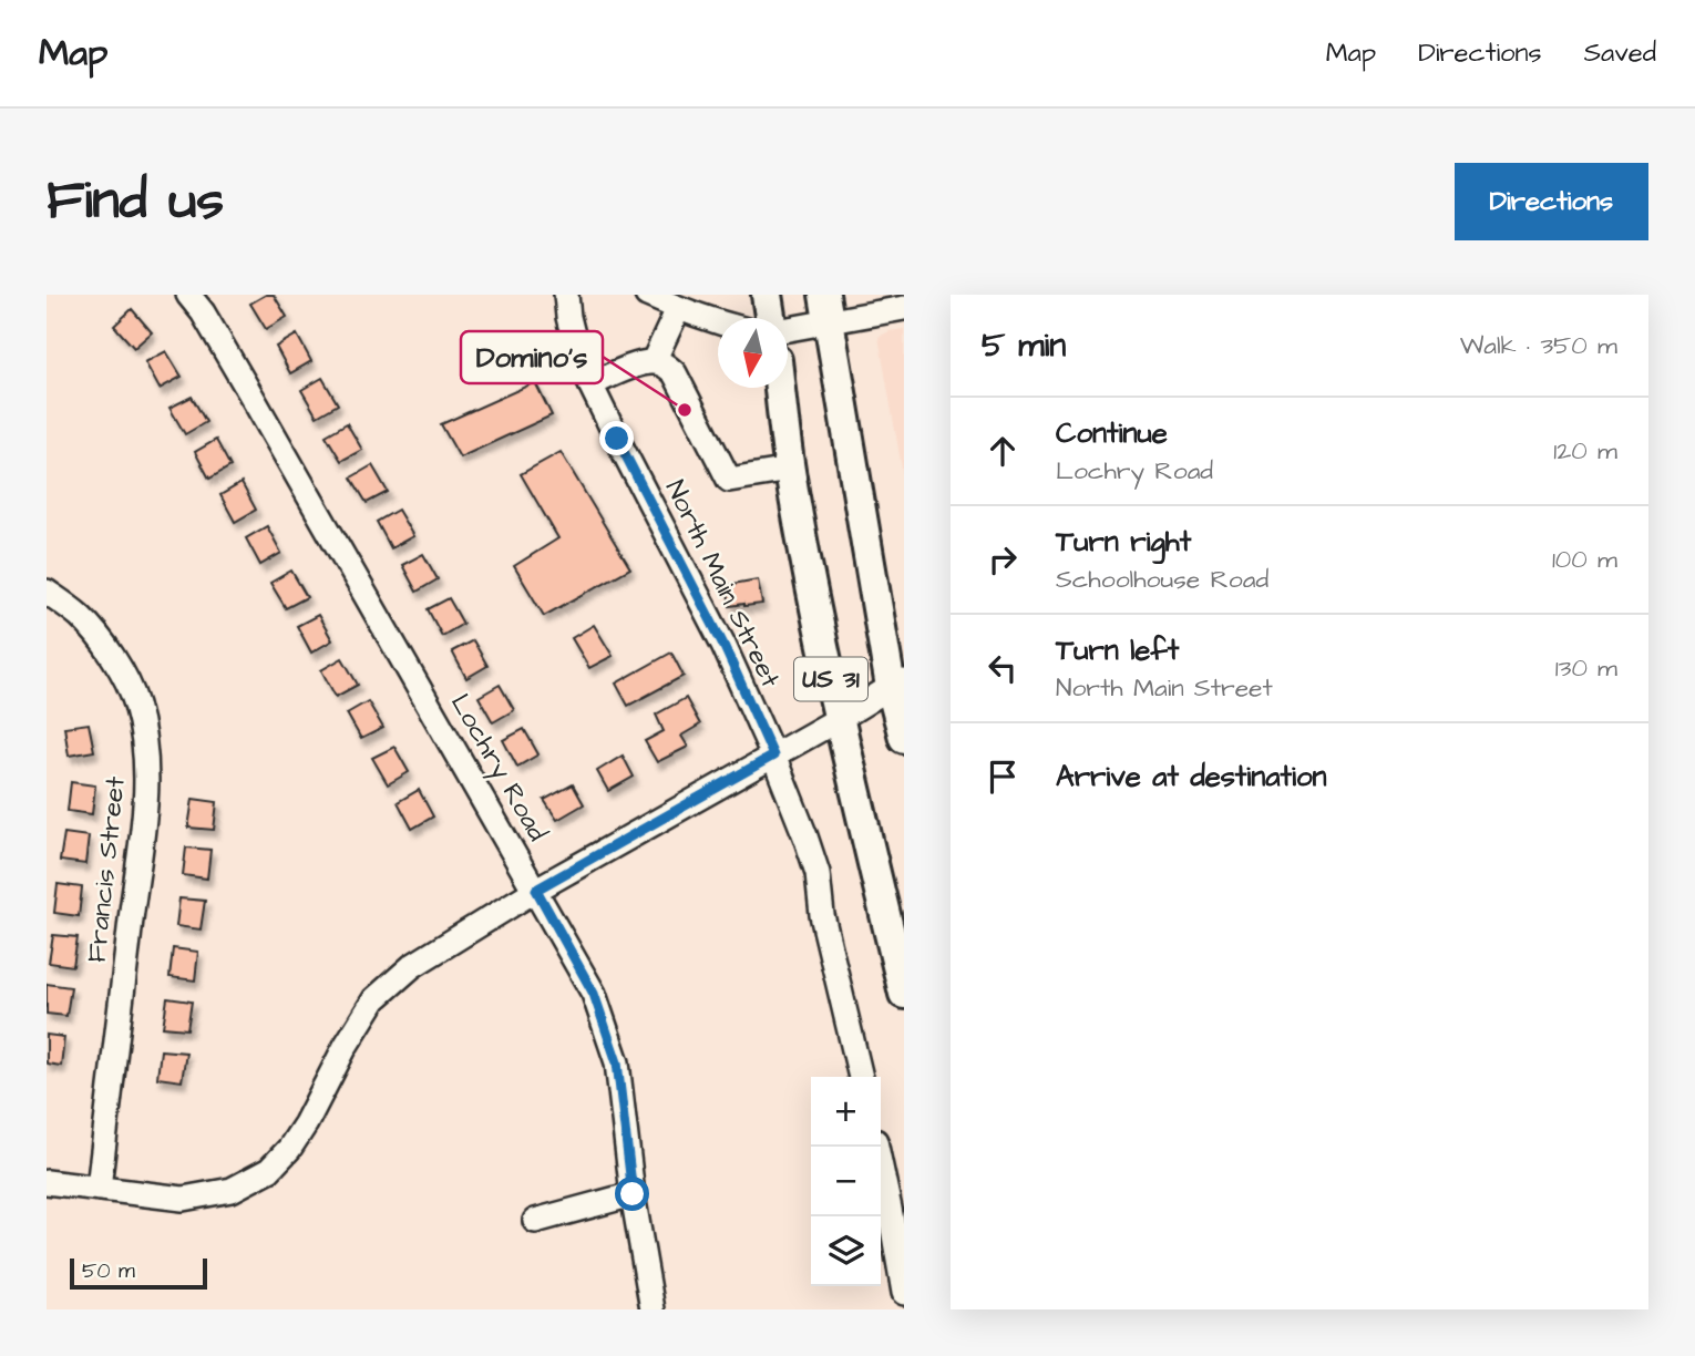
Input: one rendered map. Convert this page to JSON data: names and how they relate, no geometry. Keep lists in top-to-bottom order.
{
  "streets": {
    "main road": ["US 31"],
    "street": ["North Main Street", "Lochry Road", "Francis Street"]
  },
  "places": ["Domino's"],
  "scale_bar": "50 m",
  "north": "bottom",
  "page": {
    "header": "Map",
    "nav": ["Map", "Directions", "Saved"],
    "buttons": "Directions",
    "title": "Find us",
    "heading": ["5 min", "Walk · 350 m"],
    "list": [
      ["Continue", "Lochry Road", "120 m"],
      ["Turn right", "Schoolhouse Road", "100 m"],
      ["Turn left", "North Main Street", "130 m"],
      "Arrive at destination"
    ],
    "map_buttons": ["+", "−"],
    "scale": "50 m"
  }
}
